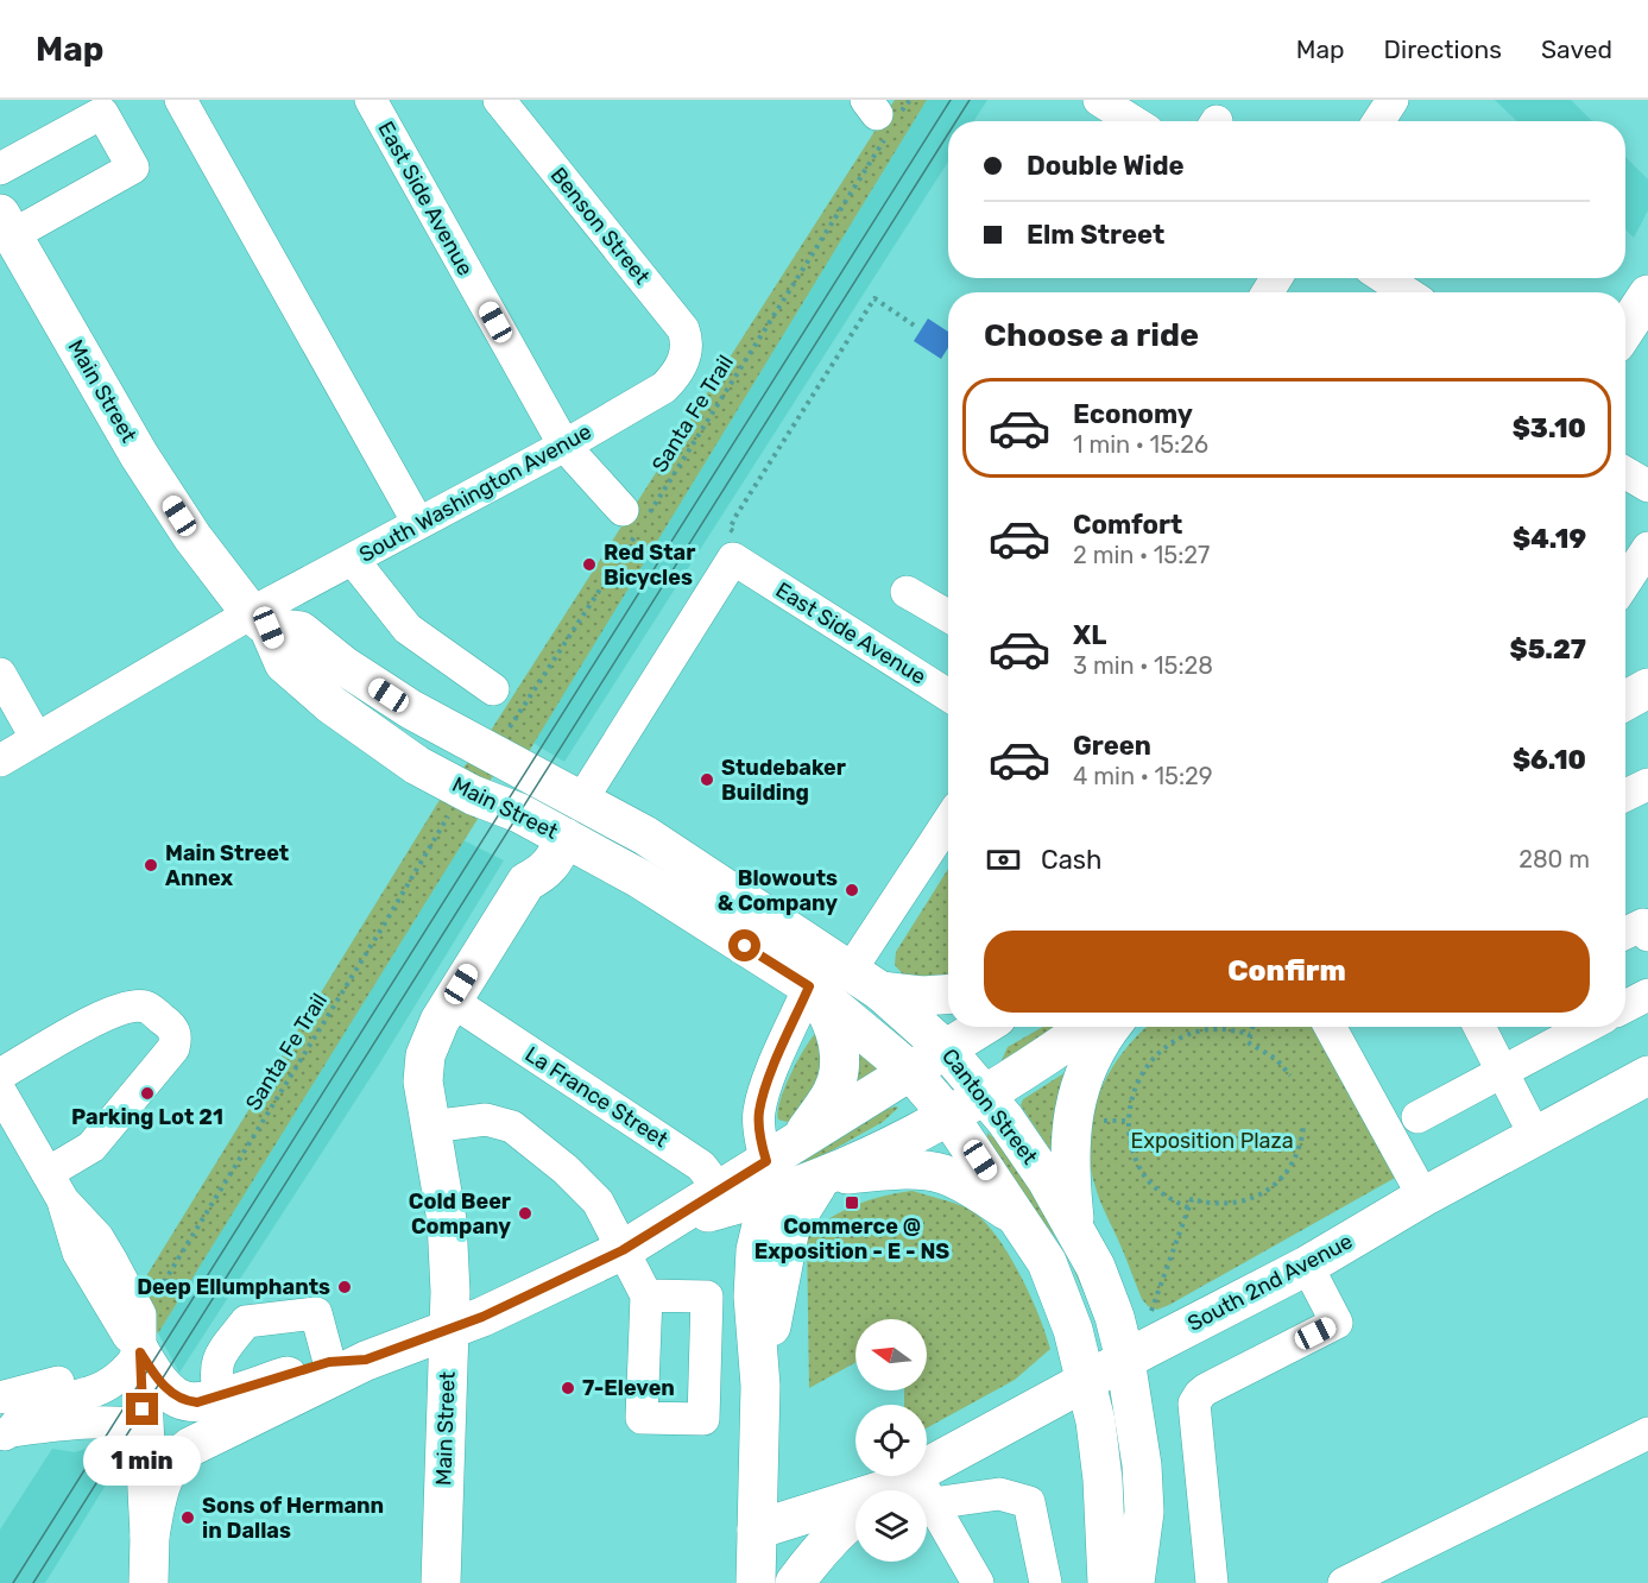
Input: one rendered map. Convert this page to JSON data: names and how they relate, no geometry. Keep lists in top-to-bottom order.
{
  "streets": {
    "main road": ["Main Street", "Canton Street", "South 2nd Avenue"],
    "street": [
      "East Side Avenue",
      "Benson Street",
      "South Washington Avenue",
      "La France Street"
    ],
    "path": ["Santa Fe Trail"]
  },
  "crossings": [
    ["East Side Avenue", "Main Street"],
    ["East Side Avenue", "Santa Fe Trail"],
    ["East Side Avenue", "South Washington Avenue"],
    ["East Side Avenue", "Canton Street"],
    ["Benson Street", "South Washington Avenue"],
    ["Main Street", "Santa Fe Trail"],
    ["Main Street", "South Washington Avenue"],
    ["Main Street", "La France Street"],
    ["Main Street", "Canton Street"],
    ["Canton Street", "South 2nd Avenue"]
  ],
  "parks": ["Exposition Plaza"],
  "places": {
    "other": [
      "Red Star Bicycles",
      "Studebaker Building",
      "Main Street Annex",
      "Blowouts & Company",
      "Parking Lot 21",
      "Cold Beer Company",
      "Deep Ellumphants",
      "7-Eleven",
      "Sons of Hermann in Dallas"
    ],
    "transit": ["Commerce @ Exposition - E - NS"]
  },
  "north": "left",
  "page": {
    "header": "Map",
    "nav": ["Map", "Directions", "Saved"],
    "banner": ["Double Wide", "Elm Street"],
    "heading": "Choose a ride",
    "list": [
      {
        "name": "Economy",
        "note": "1 min · 15:26",
        "value": "$3.10"
      },
      {
        "name": "Comfort",
        "note": "2 min · 15:27",
        "value": "$4.19"
      },
      {
        "name": "XL",
        "note": "3 min · 15:28",
        "value": "$5.27"
      },
      {
        "name": "Green",
        "note": "4 min · 15:29",
        "value": "$6.10"
      }
    ],
    "pay": ["Cash", "280 m"],
    "buttons": "Confirm",
    "bubble": "1 min"
  }
}
